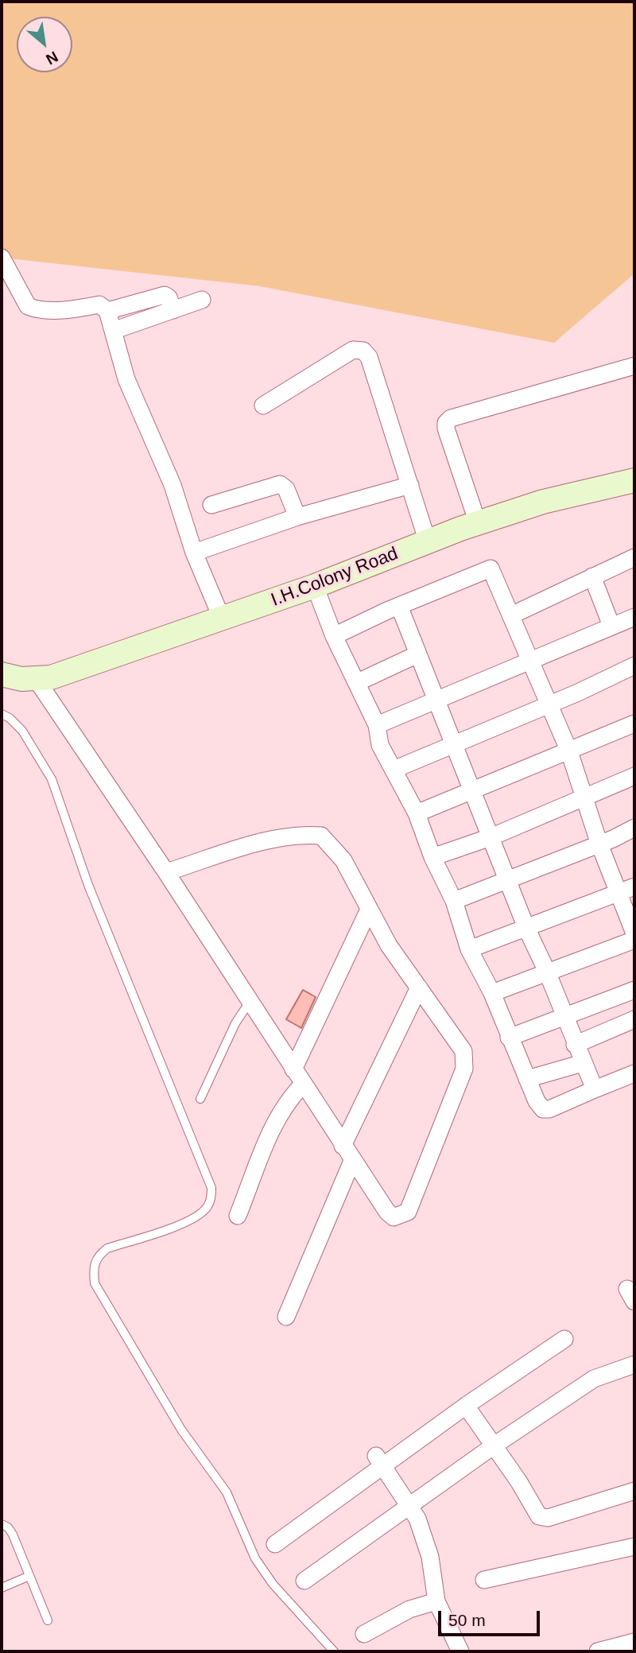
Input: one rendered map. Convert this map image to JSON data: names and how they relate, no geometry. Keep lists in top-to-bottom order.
{
  "streets": {
    "street": ["I.H.Colony Road"]
  },
  "scale_bar": "50 m",
  "north": "bottom right"
}
